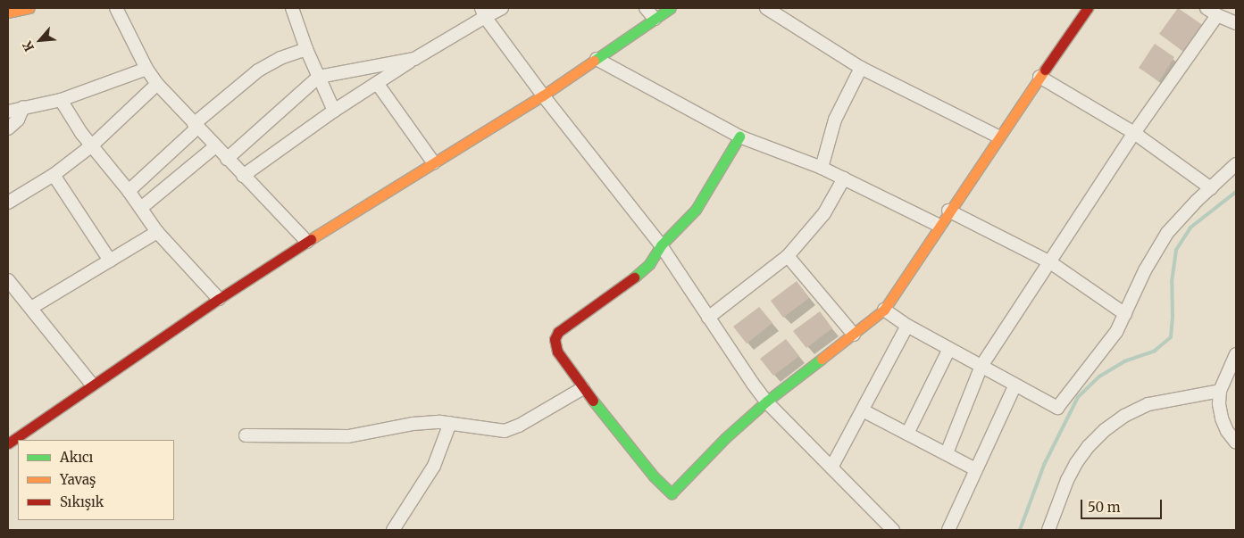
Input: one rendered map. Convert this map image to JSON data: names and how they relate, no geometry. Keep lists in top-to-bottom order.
{
  "legend": ["Akıcı", "Yavaş", "Sıkışık"],
  "scale_bar": "50 m",
  "north": "bottom left"
}
